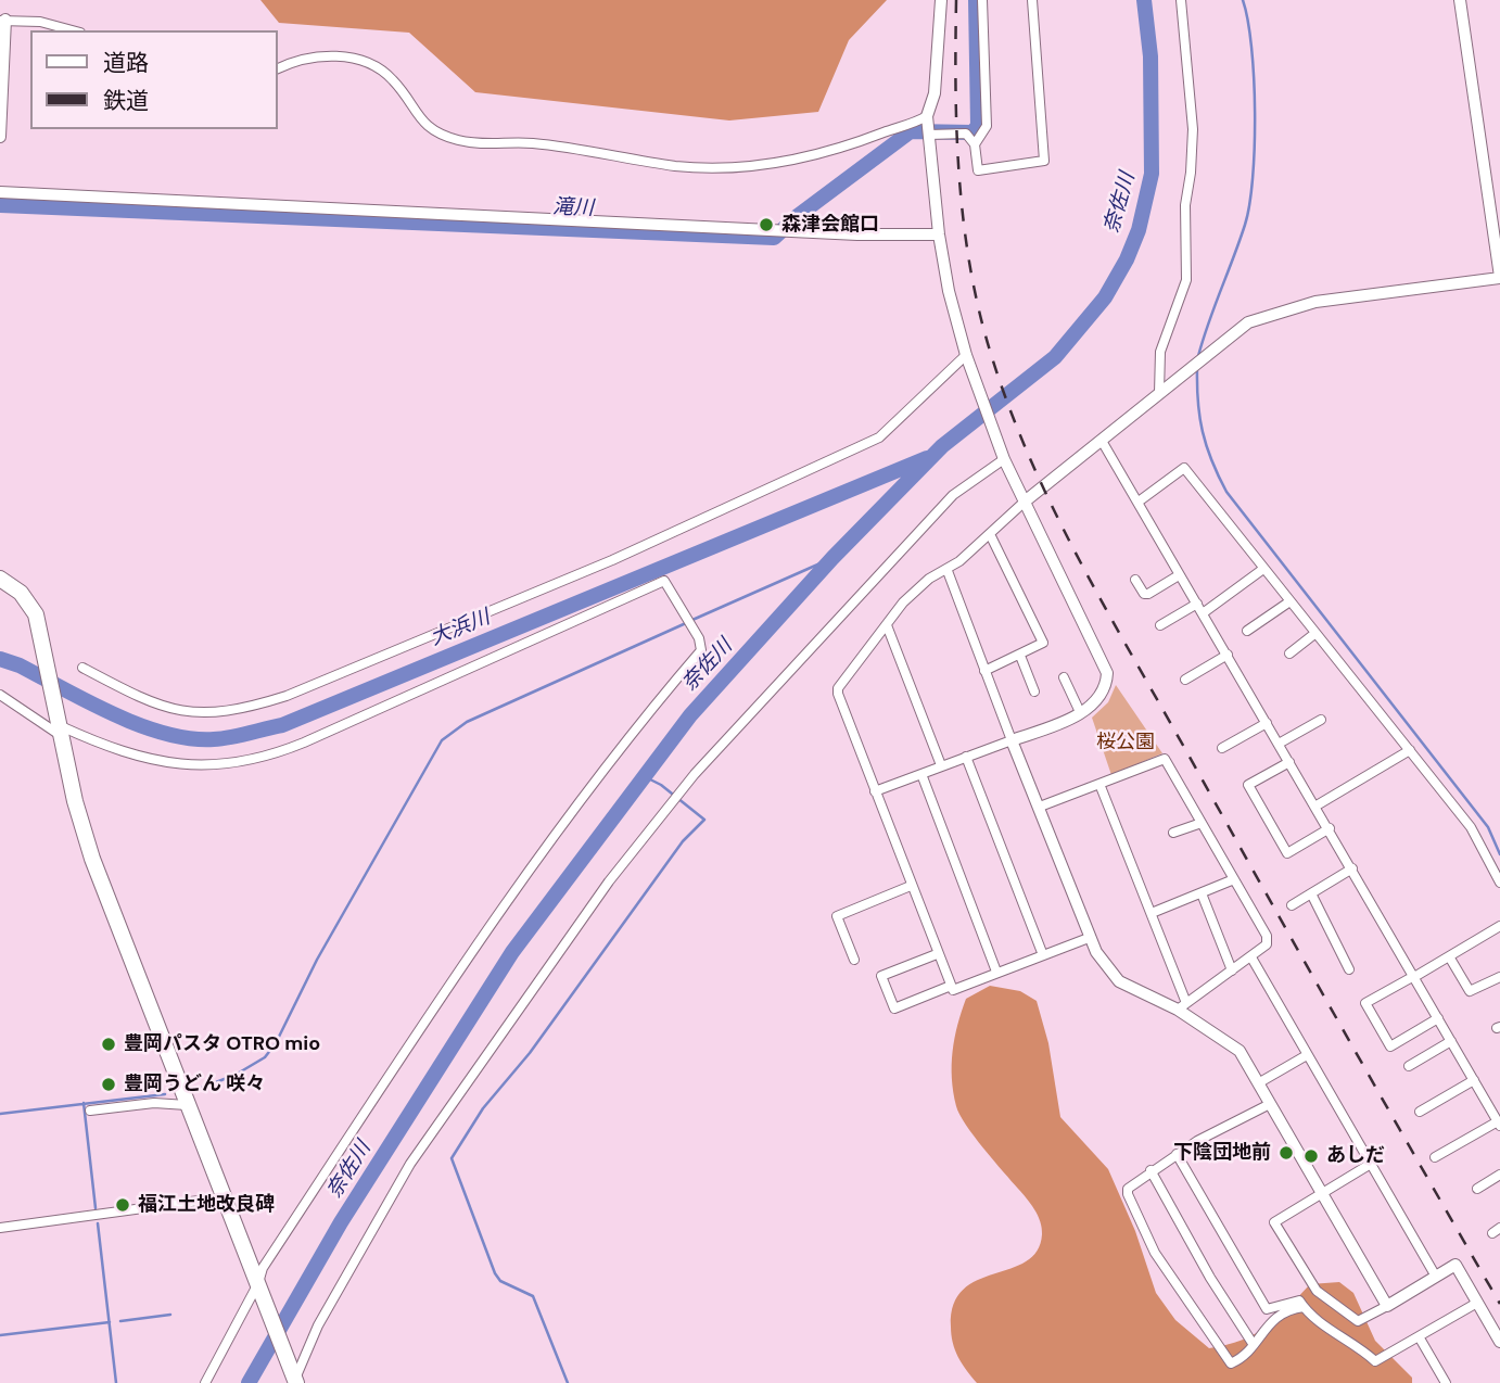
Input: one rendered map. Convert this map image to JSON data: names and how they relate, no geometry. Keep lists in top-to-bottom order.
{
  "water": ["奈佐川", "滝川", "大浜川"],
  "parks": ["桜公園"],
  "places": [
    "森津会館口",
    "豊岡パスタ OTRO mio",
    "豊岡うどん 咲々",
    "下陰団地前",
    "あしだ",
    "福江土地改良碑"
  ],
  "legend": ["道路", "鉄道"]
}
